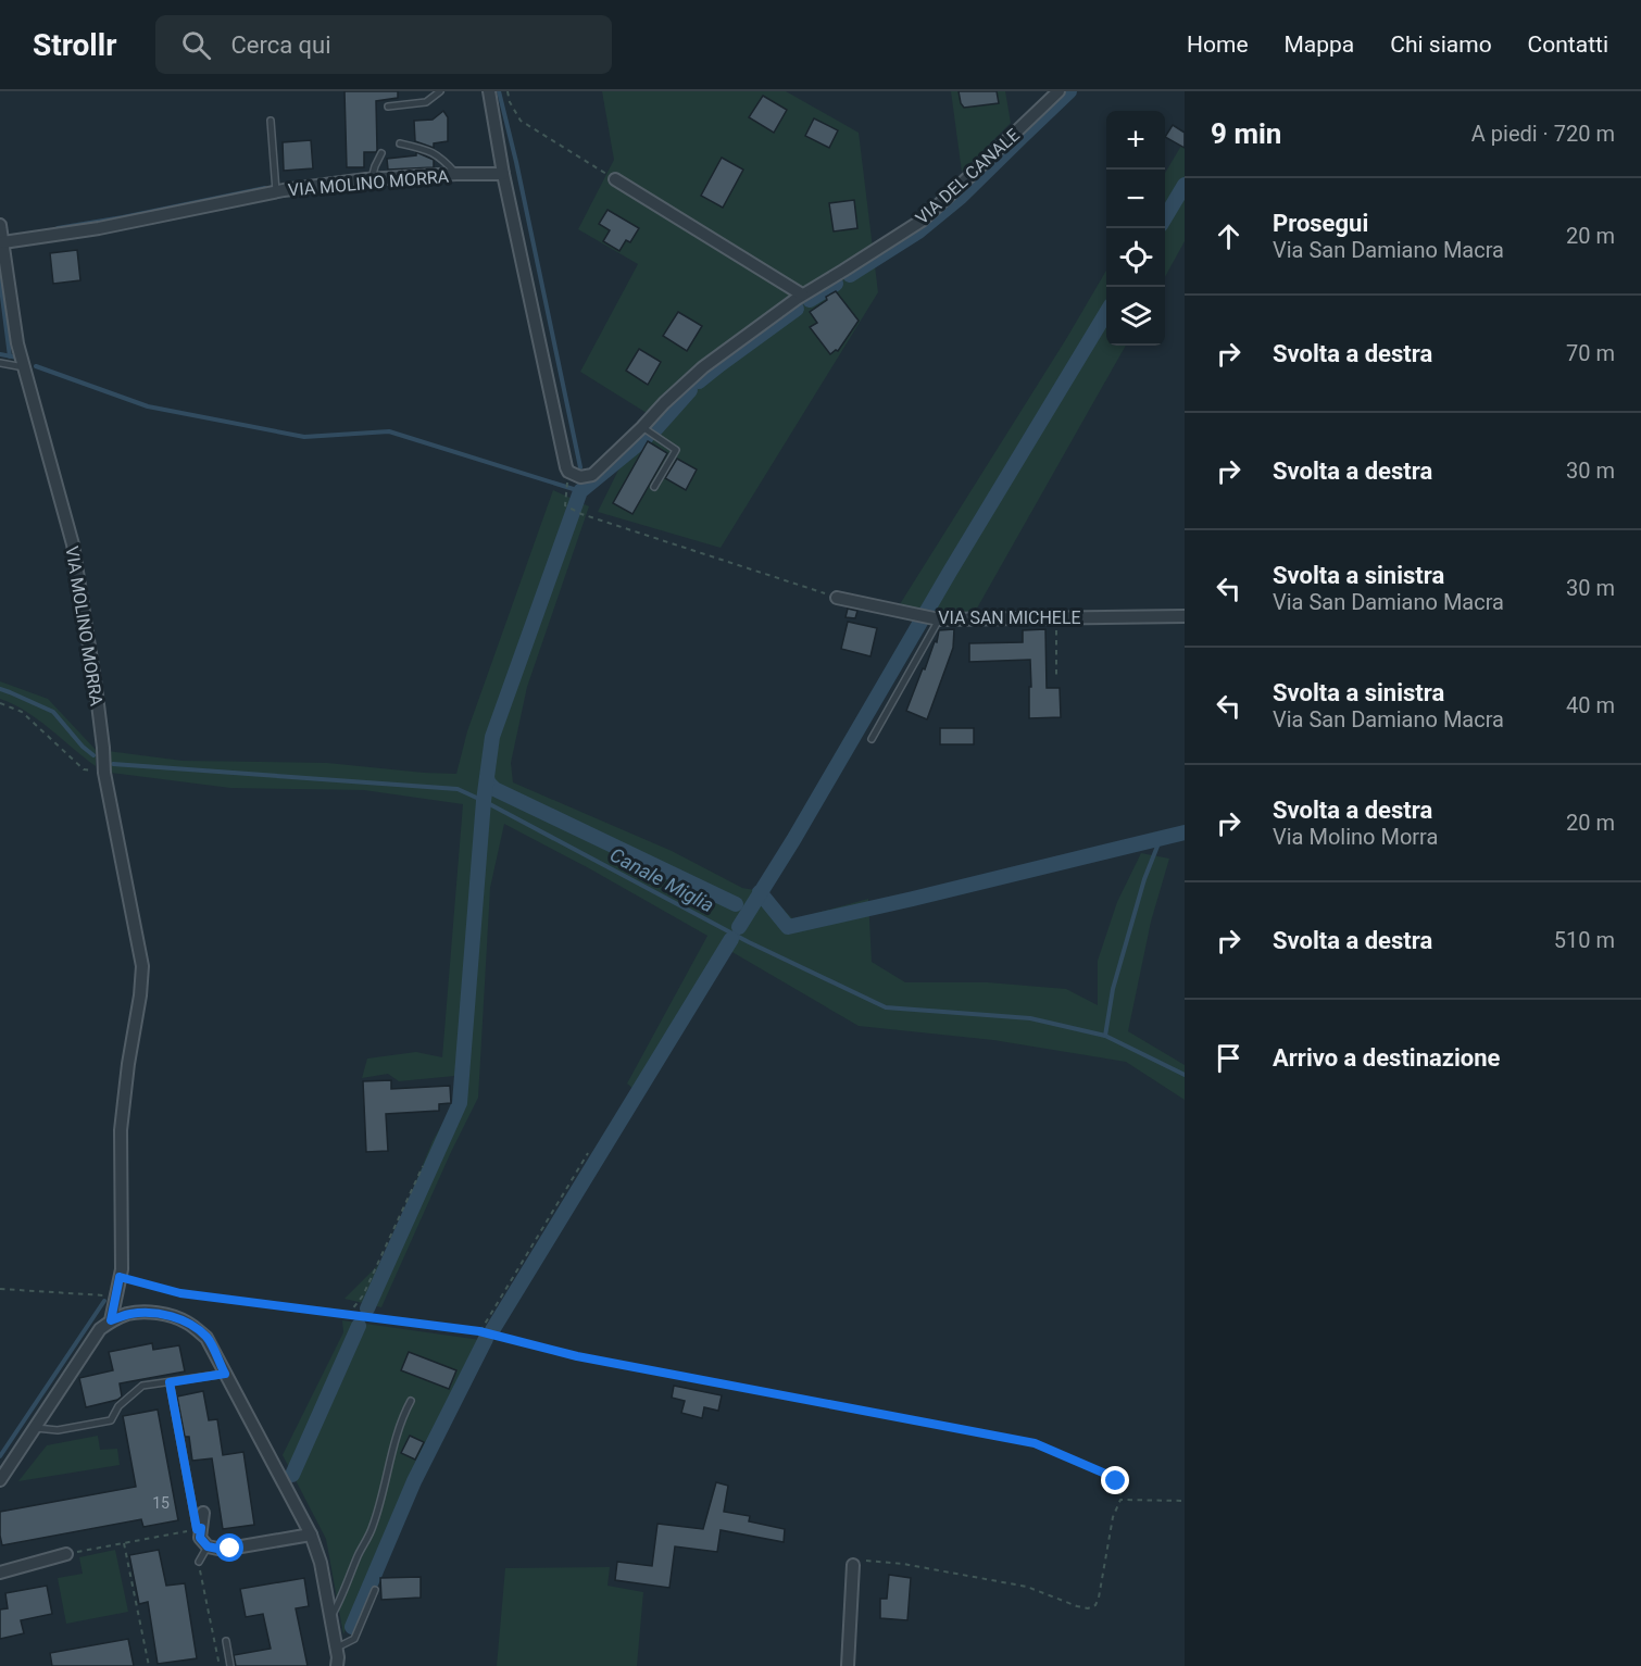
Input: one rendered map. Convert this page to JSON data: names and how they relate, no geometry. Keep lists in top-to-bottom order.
{
  "streets": {
    "street": ["VIA DEL CANALE", "VIA MOLINO MORRA", "VIA SAN MICHELE"]
  },
  "crossings": [
    ["VIA DEL CANALE", "VIA MOLINO MORRA"]
  ],
  "water": ["Canale Miglia"],
  "house_numbers": ["15"],
  "page": {
    "header": "Strollr",
    "search": "Cerca qui",
    "nav": [
      "Home",
      "Mappa",
      "Chi siamo",
      "Contatti"
    ],
    "heading": ["9 min", "A piedi · 720 m"],
    "map_buttons": ["+", "−"],
    "list": [
      ["Prosegui", "Via San Damiano Macra", "20 m"],
      ["Svolta a destra", "70 m"],
      ["Svolta a destra", "30 m"],
      ["Svolta a sinistra", "Via San Damiano Macra", "30 m"],
      ["Svolta a sinistra", "Via San Damiano Macra", "40 m"],
      ["Svolta a destra", "Via Molino Morra", "20 m"],
      ["Svolta a destra", "510 m"],
      "Arrivo a destinazione"
    ]
  }
}
